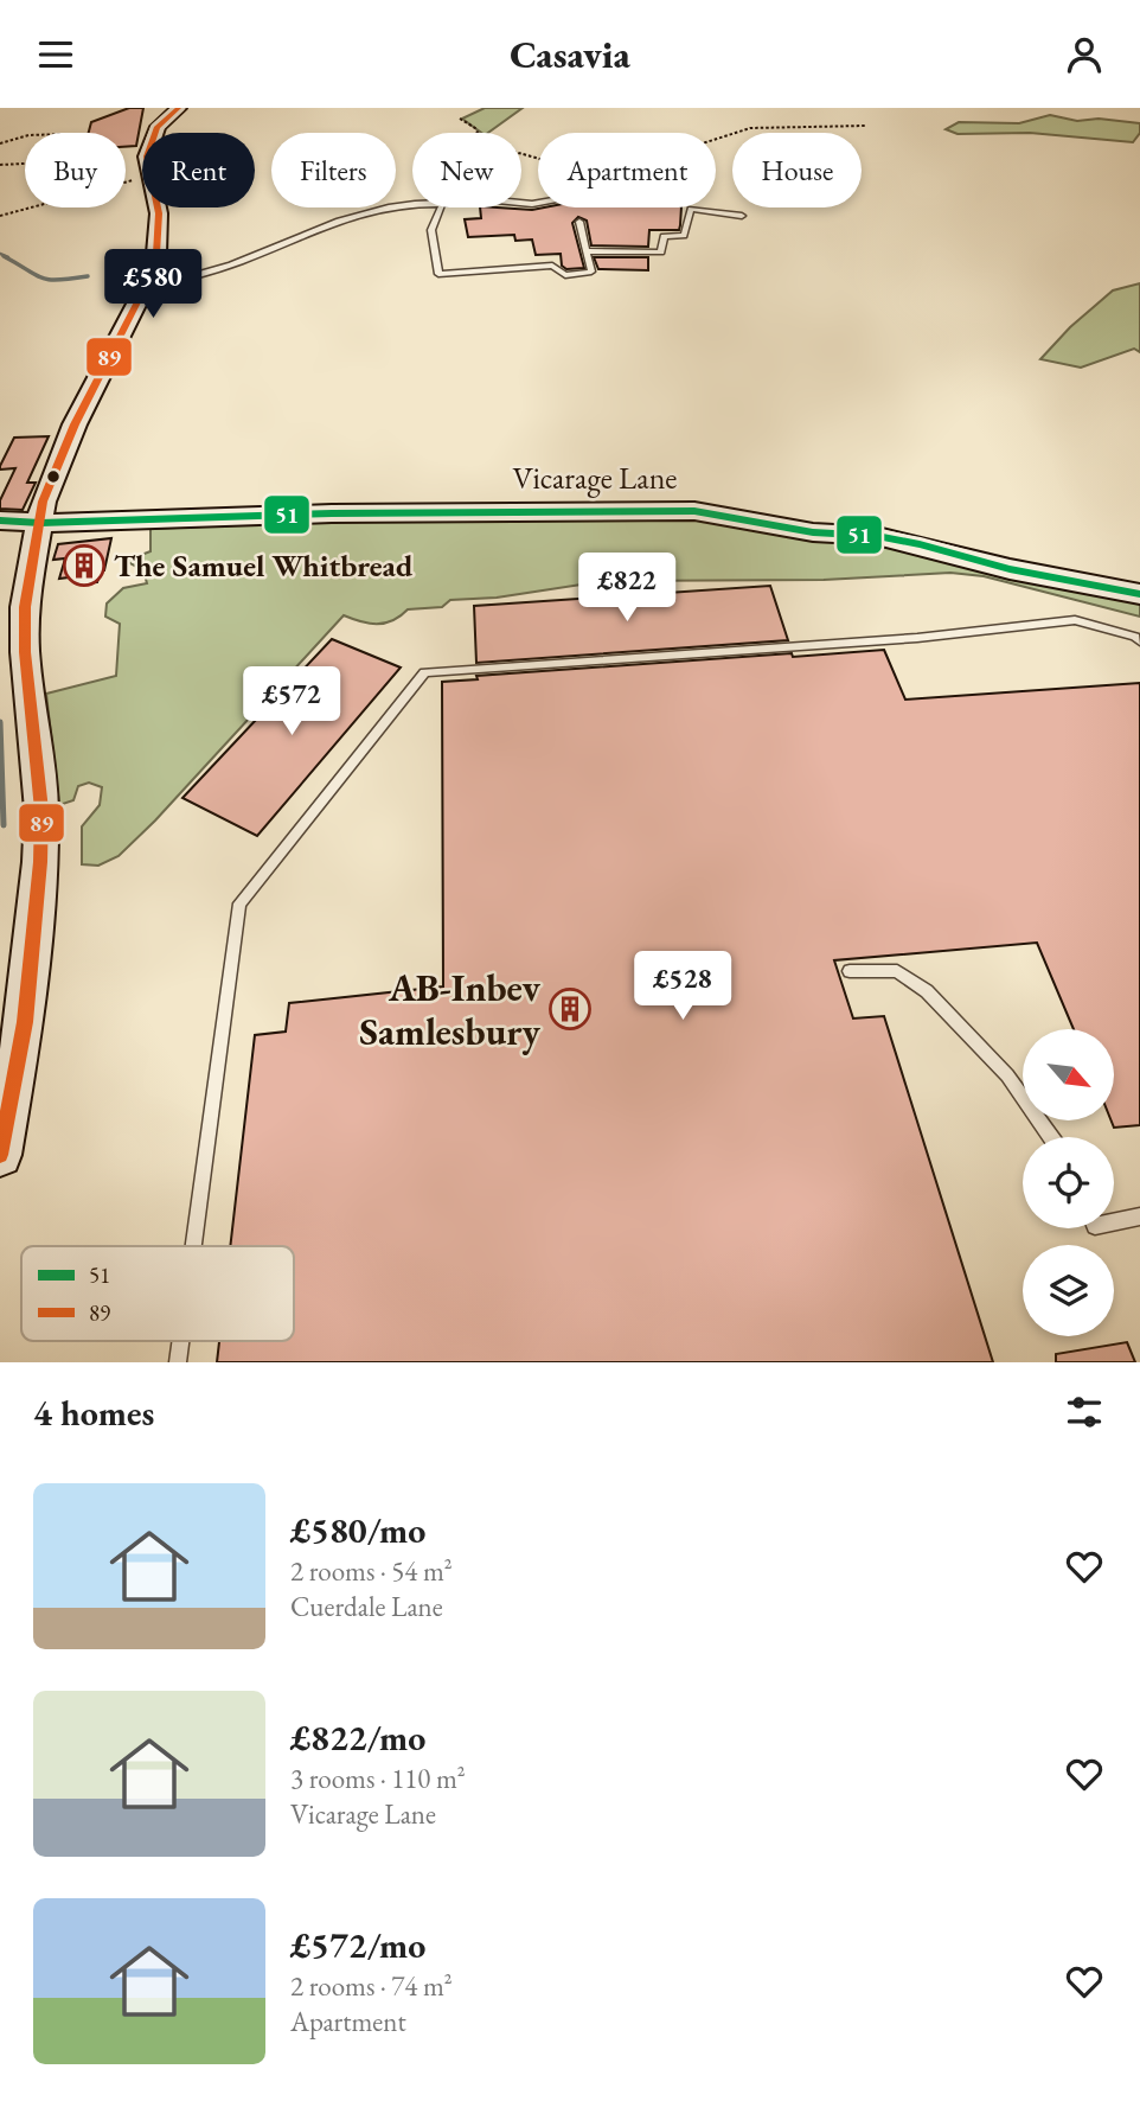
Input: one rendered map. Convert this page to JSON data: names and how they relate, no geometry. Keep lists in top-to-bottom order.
{
  "streets": {
    "street": ["Vicarage Lane"]
  },
  "places": {
    "building": ["The Samuel Whitbread", "AB-Inbev Samlesbury"]
  },
  "lines": ["transit line 89", "transit line 51"],
  "legend": ["51", "89"],
  "north": "bottom right",
  "page": {
    "header": "Casavia",
    "chip": [
      "Buy",
      "Rent",
      "Filters",
      "New",
      "Apartment",
      "House"
    ],
    "price": [
      "£580",
      "£822",
      "£572",
      "£528"
    ],
    "heading": "4 homes",
    "list": [
      {
        "name": "£580/mo",
        "note": "2 rooms · 54 m² · Cuerdale Lane"
      },
      {
        "name": "£822/mo",
        "note": "3 rooms · 110 m² · Vicarage Lane"
      },
      {
        "name": "£572/mo",
        "note": "2 rooms · 74 m² · Apartment"
      }
    ]
  }
}
